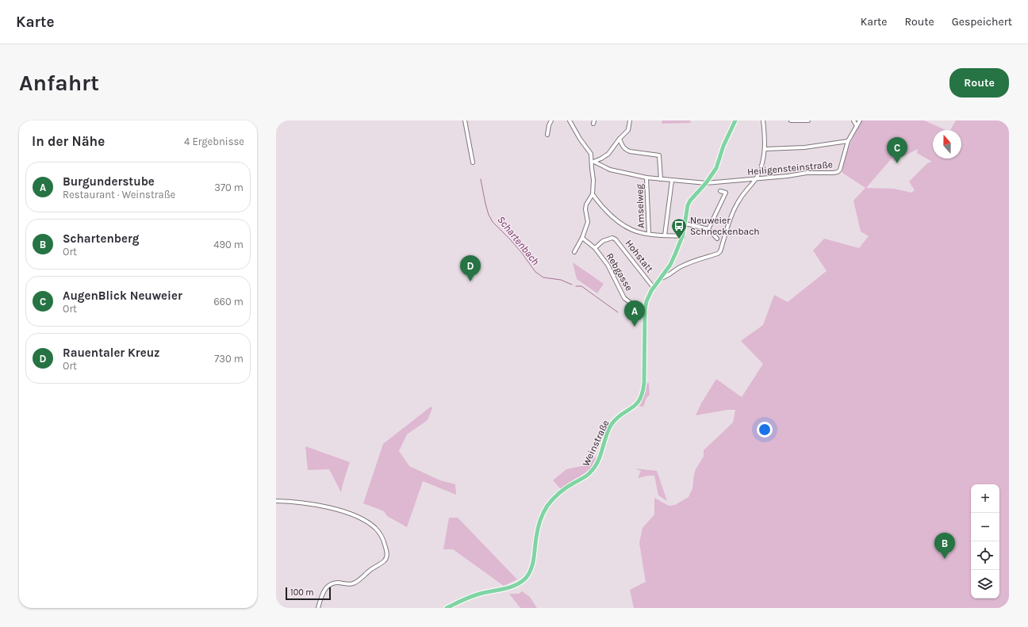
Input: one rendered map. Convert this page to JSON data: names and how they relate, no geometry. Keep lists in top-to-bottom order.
{
  "streets": {
    "main road": ["Weinstraße"],
    "street": [
      "Heiligensteinstraße",
      "Amselweg",
      "Hohstatt",
      "Rebgasse"
    ]
  },
  "crossings": [
    ["Heiligensteinstraße", "Amselweg"],
    ["Heiligensteinstraße", "Weinstraße"],
    ["Hohstatt", "Rebgasse"],
    ["Hohstatt", "Weinstraße"],
    ["Rebgasse", "Weinstraße"]
  ],
  "water": ["Schartenbach"],
  "places": {
    "bus stop": ["Neuweier Schneckenbach"]
  },
  "scale_bar": "100 m",
  "north": "top",
  "page": {
    "header": "Karte",
    "nav": ["Karte", "Route", "Gespeichert"],
    "buttons": "Route",
    "title": "Anfahrt",
    "heading": ["In der Nähe", "4 Ergebnisse"],
    "pins": [
      "C",
      "D",
      "A",
      "B"
    ],
    "list": [
      {
        "mark": "A",
        "name": "Burgunderstube",
        "note": "Restaurant · Weinstraße",
        "value": "370 m"
      },
      {
        "mark": "B",
        "name": "Schartenberg",
        "note": "Ort",
        "value": "490 m"
      },
      {
        "mark": "C",
        "name": "AugenBlick Neuweier",
        "note": "Ort",
        "value": "660 m"
      },
      {
        "mark": "D",
        "name": "Rauentaler Kreuz",
        "note": "Ort",
        "value": "730 m"
      }
    ],
    "map_buttons": ["+", "−"],
    "scale": "100 m"
  }
}
